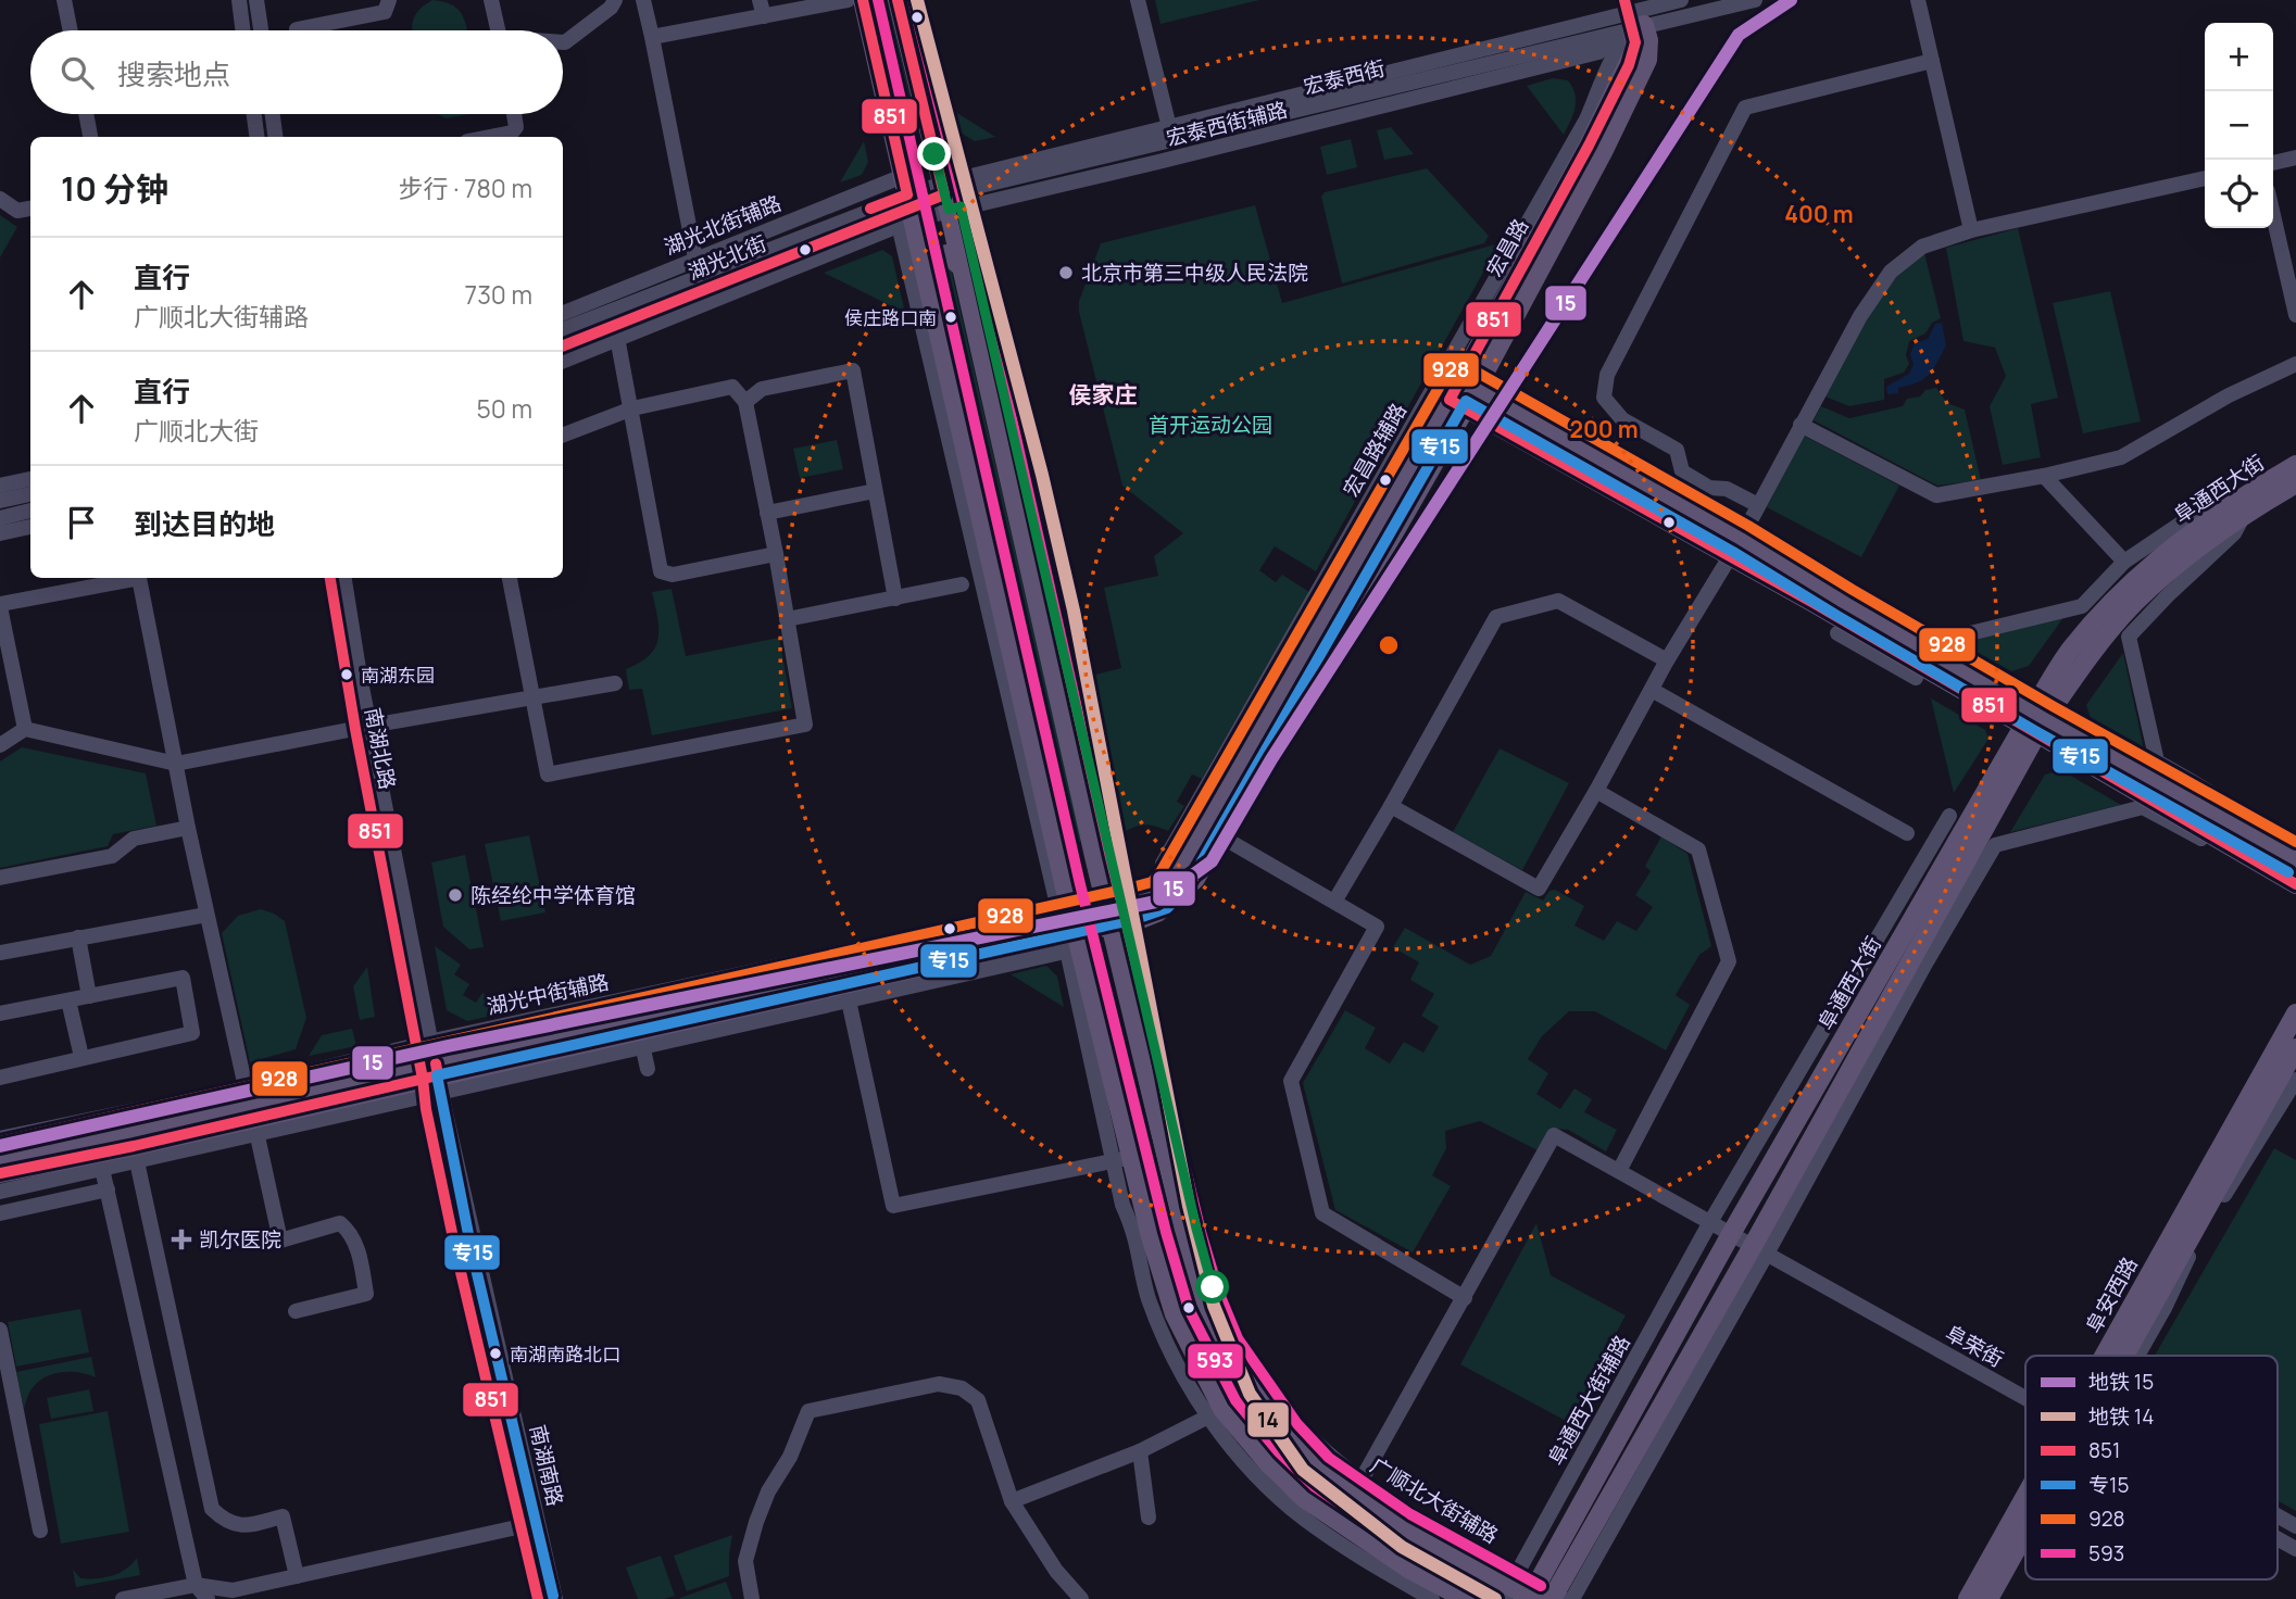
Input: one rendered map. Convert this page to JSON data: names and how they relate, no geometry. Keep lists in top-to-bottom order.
{
  "streets": {
    "main road": ["宏昌路", "阜通西大街", "阜安西路"],
    "street": [
      "宏泰西街",
      "湖光北街辅路",
      "湖光北街",
      "宏昌路辅路",
      "南湖北路",
      "湖光中街辅路",
      "阜荣街",
      "阜通西大街辅路",
      "南湖南路",
      "广顺北大街辅路"
    ]
  },
  "crossings": [
    ["宏泰西街", "湖光北街辅路"],
    ["宏泰西街", "宏昌路"],
    ["宏泰西街", "湖光北街"],
    ["宏泰西街", "宏昌路辅路"],
    ["宏泰西街", "广顺北大街辅路"],
    ["湖光北街辅路", "湖光北街"],
    ["宏昌路", "宏昌路辅路"],
    ["宏昌路", "湖光中街辅路"],
    ["宏昌路", "广顺北大街辅路"],
    ["阜通西大街", "阜荣街"],
    ["南湖北路", "湖光中街辅路"],
    ["南湖北路", "南湖南路"],
    ["湖光中街辅路", "南湖南路"],
    ["湖光中街辅路", "广顺北大街辅路"],
    ["阜荣街", "阜通西大街辅路"],
    ["阜通西大街辅路", "广顺北大街辅路"]
  ],
  "districts": ["侯家庄"],
  "parks": ["首开运动公园"],
  "places": {
    "other": [
      "北京市第三中级人民法院",
      "侯庄路口南",
      "南湖东园",
      "陈经纶中学体育馆",
      "南湖南路北口"
    ],
    "health": ["凯尔医院"]
  },
  "lines": [
    "metro line 15",
    "metro line 14",
    "transit line 851",
    "transit line 593",
    "transit line 928",
    "transit line 专15"
  ],
  "legend": [
    "地铁 15",
    "地铁 14",
    "851",
    "专15",
    "928",
    "593"
  ],
  "page": {
    "map_buttons": ["+", "−"],
    "search": "搜索地点",
    "heading": ["10 分钟", "步行 · 780 m"],
    "list": [
      ["直行", "广顺北大街辅路", "730 m"],
      ["直行", "广顺北大街", "50 m"],
      "到达目的地"
    ]
  },
  "rings": ["400 m", "200 m"]
}
